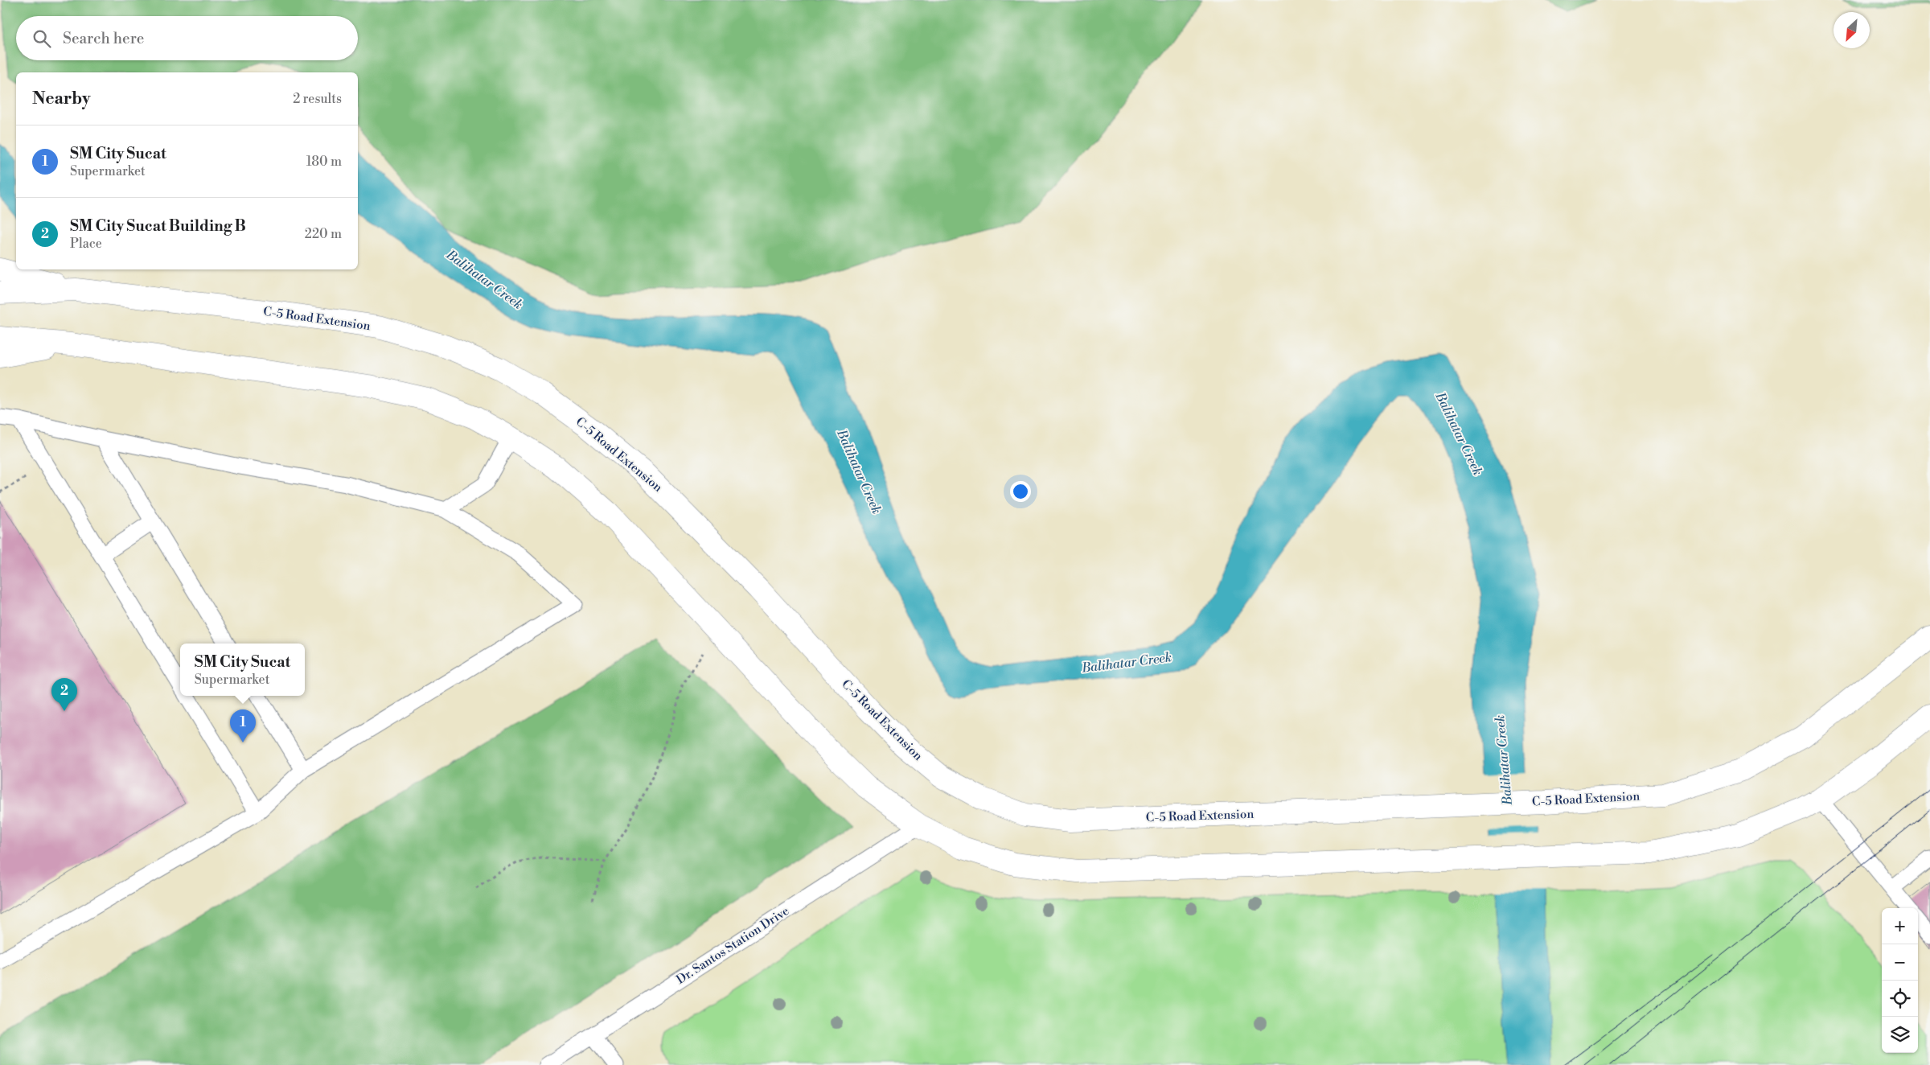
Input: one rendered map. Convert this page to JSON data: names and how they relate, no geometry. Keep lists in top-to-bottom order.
{
  "streets": {
    "main road": ["C-5 Road Extension"],
    "lane": ["Dr. Santos Station Drive"]
  },
  "water": ["Balihatar Creek"],
  "north": "bottom left",
  "page": {
    "search": "Search here",
    "heading": ["Nearby", "2 results"],
    "list": [
      {
        "mark": "1",
        "name": "SM City Sucat",
        "note": "Supermarket",
        "value": "180 m"
      },
      {
        "mark": "2",
        "name": "SM City Sucat Building B",
        "note": "Place",
        "value": "220 m"
      }
    ],
    "popup": ["SM City Sucat", "Supermarket"],
    "pins": ["2", "1"],
    "map_buttons": ["+", "−"]
  }
}
